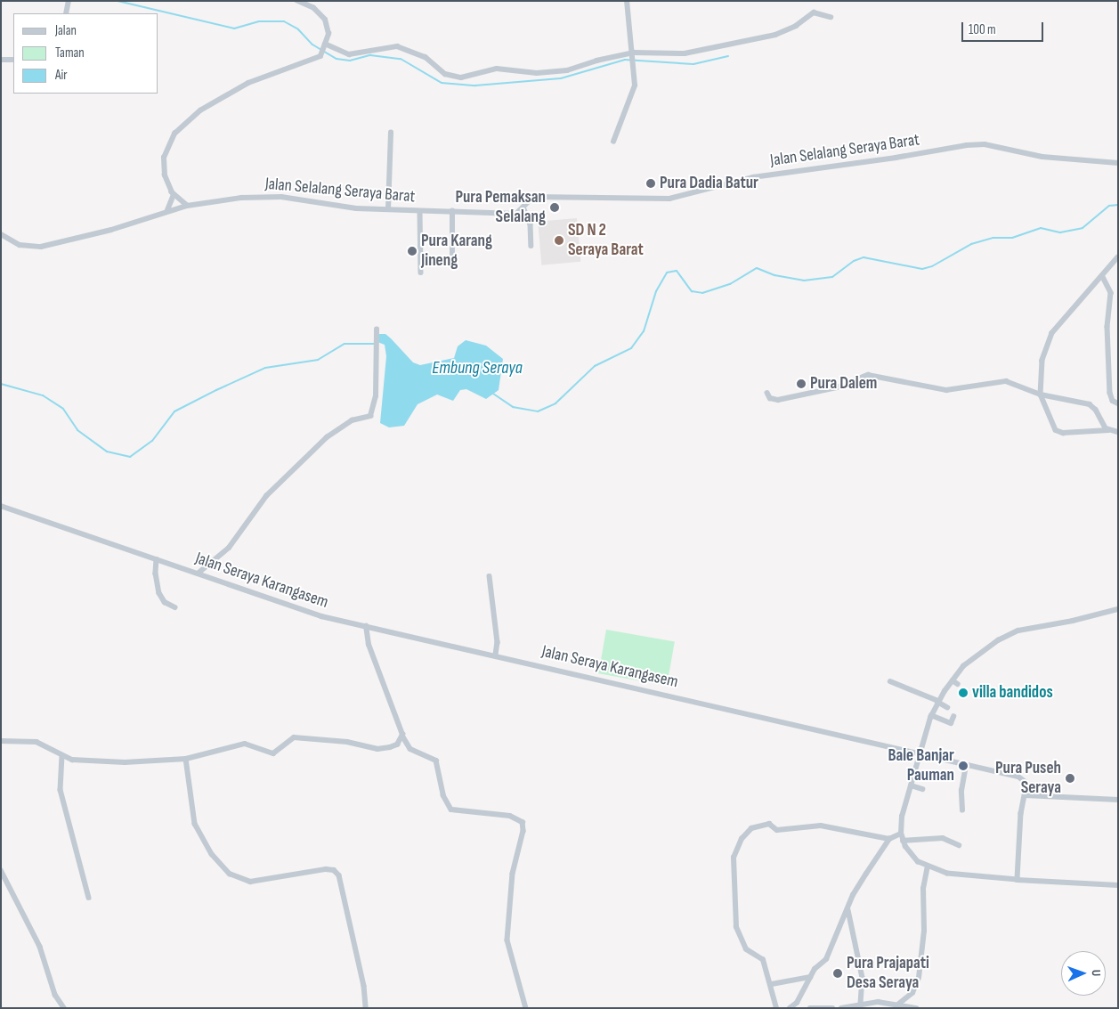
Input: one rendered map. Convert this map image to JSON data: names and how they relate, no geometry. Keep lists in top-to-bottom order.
{
  "streets": {
    "street": ["Jalan Selalang Seraya Barat", "Jalan Seraya Karangasem"]
  },
  "water": ["Embung Seraya"],
  "places": [
    "Pura Dadia Batur",
    "Pura Pemaksan Selalang",
    "SD N 2 Seraya Barat",
    "Pura Karang Jineng",
    "Pura Dalem",
    "villa bandidos",
    "Bale Banjar Pauman",
    "Pura Puseh Seraya",
    "Pura Prajapati Desa Seraya"
  ],
  "legend": ["Jalan", "Taman", "Air"],
  "scale_bar": "100 m",
  "north": "right"
}
